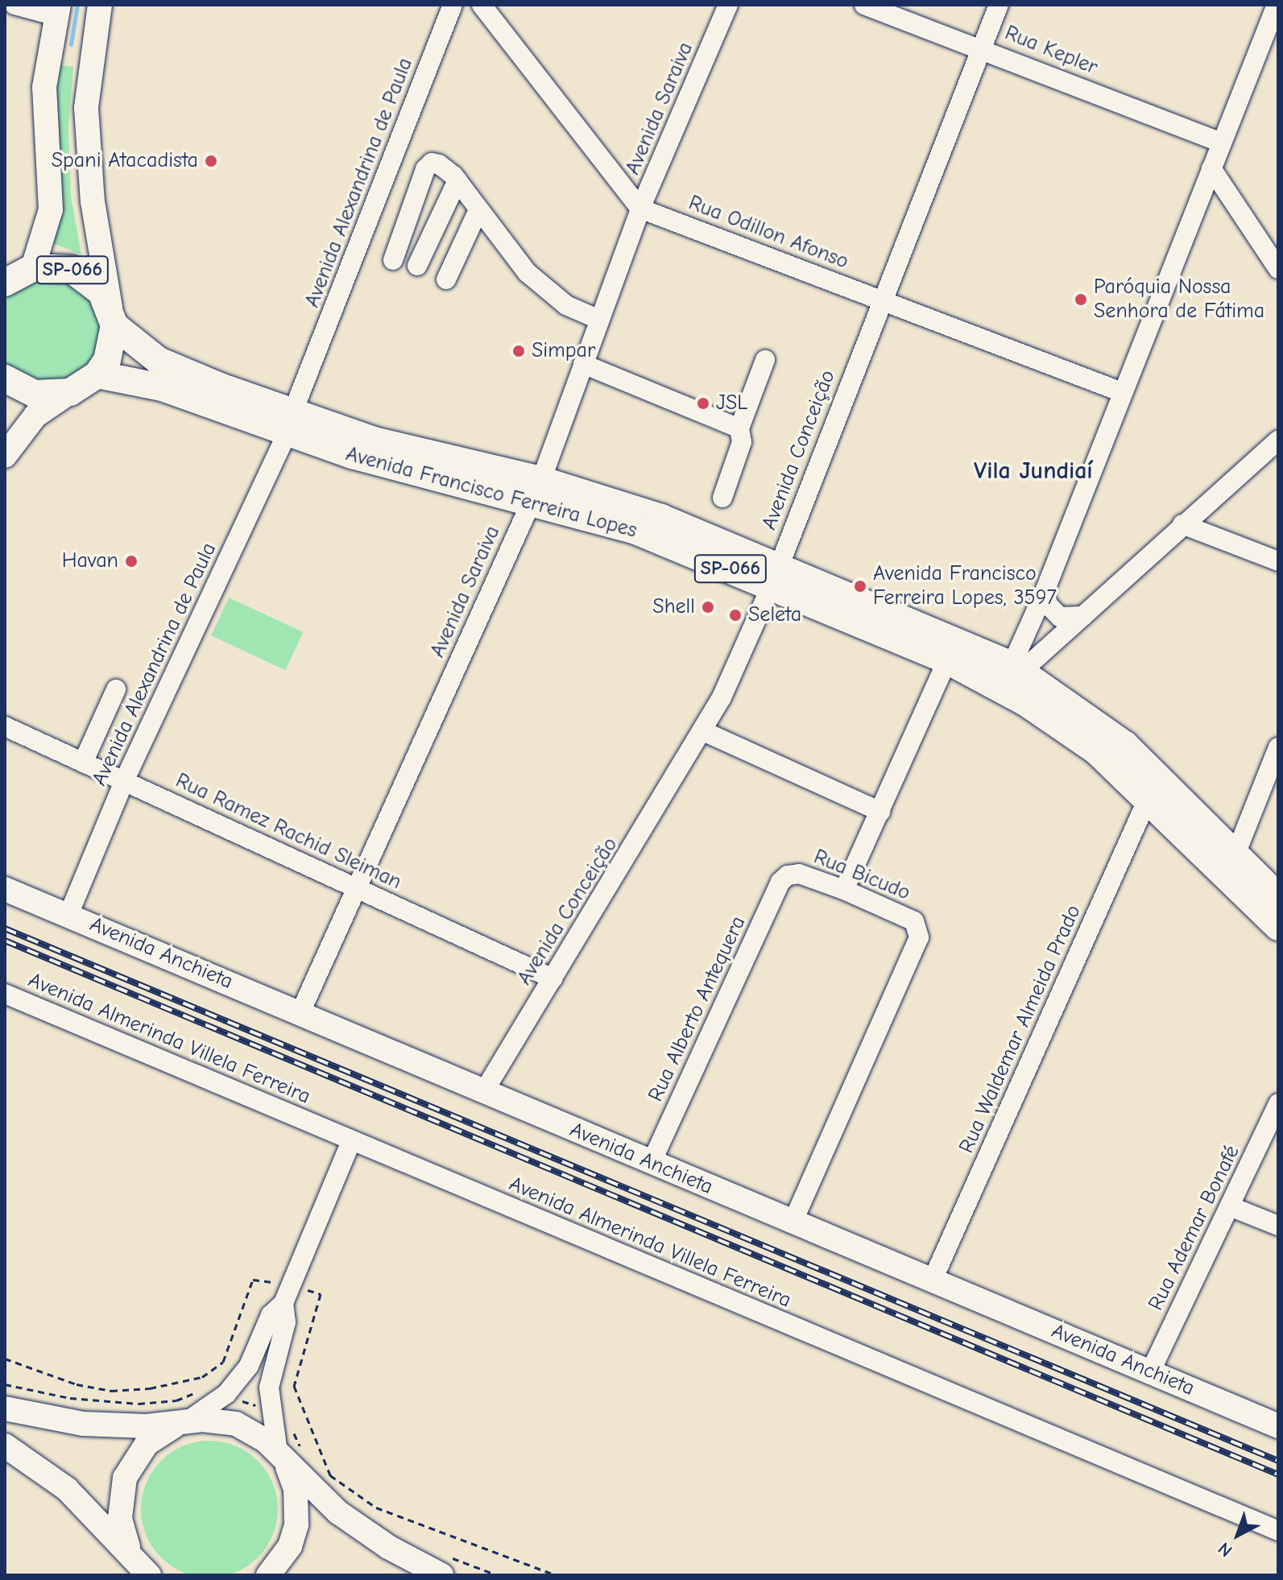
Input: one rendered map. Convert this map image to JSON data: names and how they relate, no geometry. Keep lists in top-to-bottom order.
{
  "streets": {
    "highway": ["SP-066", "Avenida Francisco Ferreira Lopes"],
    "main road": ["Avenida Anchieta"],
    "street": [
      "Rua Kepler",
      "Avenida Saraiva",
      "Avenida Alexandrina de Paula",
      "Rua Odillon Afonso",
      "Avenida Conceição",
      "Rua Ramez Rachid Sleiman",
      "Rua Bicudo",
      "Rua Alberto Antequera",
      "Rua Waldemar Almeida Prado",
      "Avenida Almerinda Villela Ferreira",
      "Rua Ademar Bonafé"
    ]
  },
  "crossings": [
    ["Rua Kepler", "Avenida Conceição"],
    ["Avenida Saraiva", "Rua Odillon Afonso"],
    ["Avenida Saraiva", "Avenida Francisco Ferreira Lopes"],
    ["Avenida Saraiva", "Rua Ramez Rachid Sleiman"],
    ["Avenida Saraiva", "Avenida Anchieta"],
    ["Avenida Alexandrina de Paula", "Avenida Francisco Ferreira Lopes"],
    ["Avenida Alexandrina de Paula", "Rua Ramez Rachid Sleiman"],
    ["Avenida Alexandrina de Paula", "Avenida Anchieta"],
    ["Rua Odillon Afonso", "Avenida Conceição"],
    ["SP-066", "Avenida Francisco Ferreira Lopes"],
    ["Avenida Conceição", "Avenida Francisco Ferreira Lopes"],
    ["Avenida Conceição", "Rua Ramez Rachid Sleiman"],
    ["Avenida Conceição", "Avenida Anchieta"],
    ["Avenida Francisco Ferreira Lopes", "Rua Waldemar Almeida Prado"],
    ["Rua Bicudo", "Avenida Anchieta"],
    ["Rua Bicudo", "Rua Alberto Antequera"],
    ["Avenida Anchieta", "Rua Alberto Antequera"],
    ["Avenida Anchieta", "Rua Waldemar Almeida Prado"],
    ["Avenida Anchieta", "Rua Ademar Bonafé"]
  ],
  "districts": ["Vila Jundiaí"],
  "places": [
    "Spani Atacadista",
    "Paróquia Nossa Senhora de Fátima",
    "Simpar",
    "JSL",
    "Havan",
    "Avenida Francisco Ferreira Lopes, 3597",
    "Shell",
    "Seleta"
  ],
  "north": "bottom left"
}
